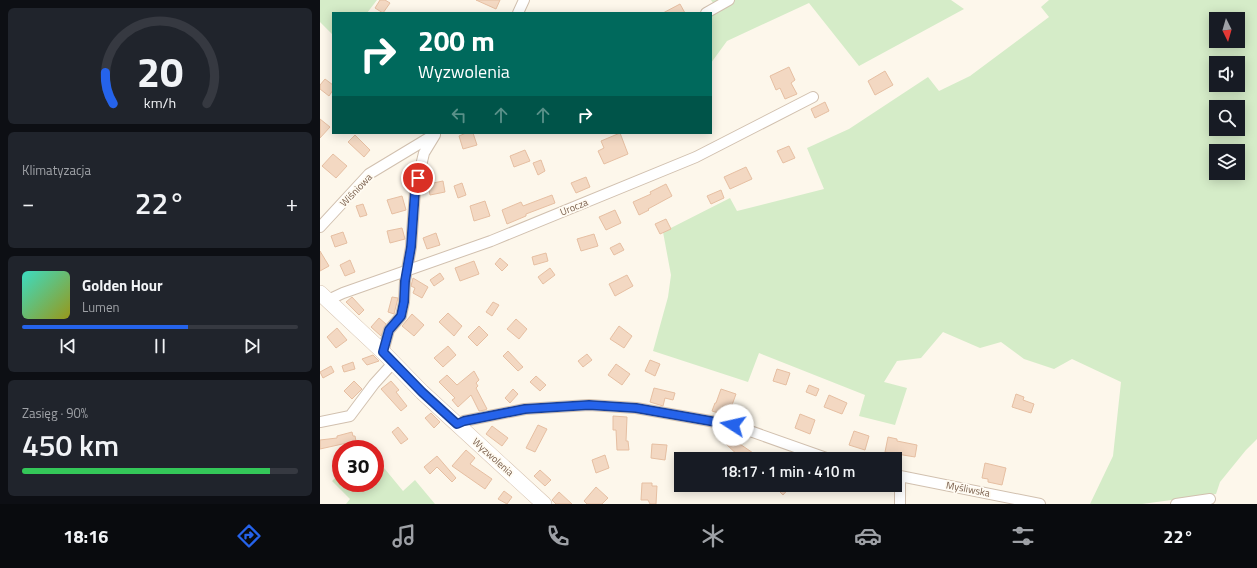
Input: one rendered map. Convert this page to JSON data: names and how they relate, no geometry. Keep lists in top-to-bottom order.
{
  "streets": {
    "street": [
      "Wiśniowa",
      "Urocza",
      "Wyzwolenia",
      "Myśliwska"
    ]
  },
  "crossings": [
    ["Urocza", "Wyzwolenia"]
  ],
  "north": "bottom",
  "page": {
    "turn": ["200 m", "Wyzwolenia"],
    "tile": [
      "Klimatyzacja",
      ["Zasięg · 90%", "450 km"]
    ],
    "heat": ["−", "22°", "+"],
    "song": ["Golden Hour", "Lumen"],
    "limit": "30",
    "trip": "18:17 · 1 min · 410 m",
    "tabs": ["18:16", "22°"],
    "gauge": ["20", "km/h"]
  }
}
